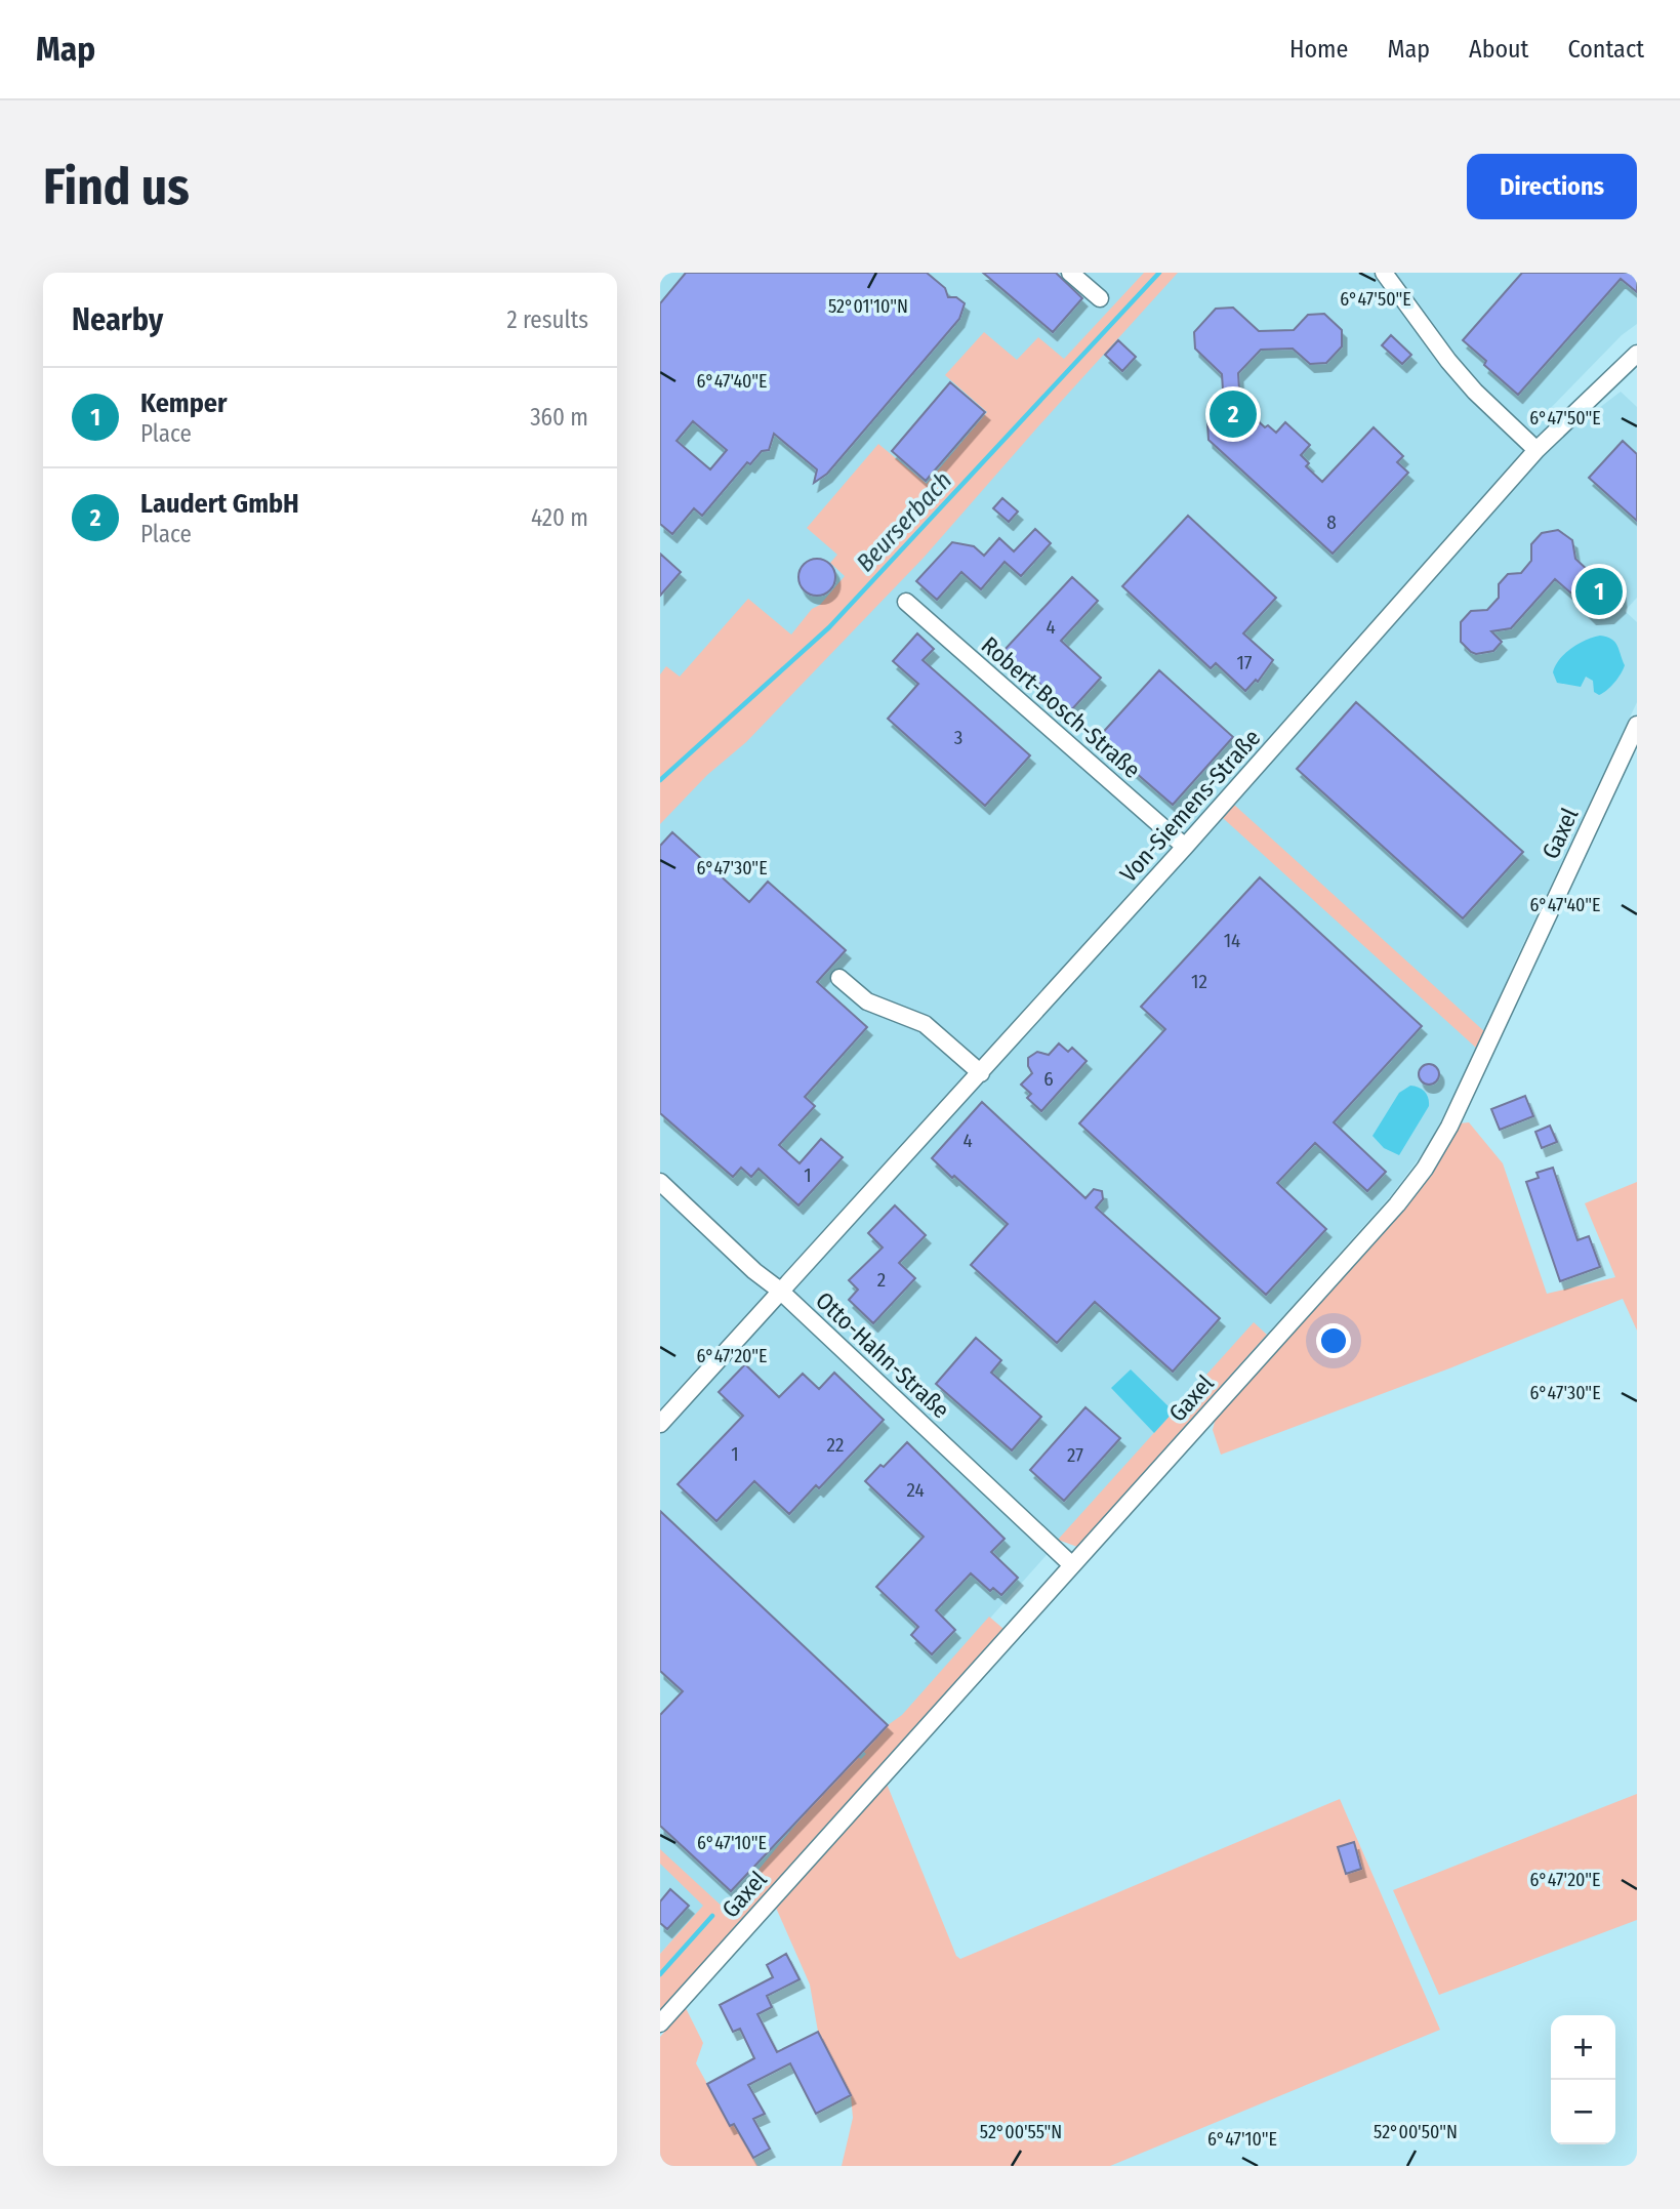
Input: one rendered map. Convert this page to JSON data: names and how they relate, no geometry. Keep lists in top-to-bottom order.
{
  "streets": {
    "street": [
      "Robert-Bosch-Straße",
      "Von-Siemens-Straße",
      "Gaxel",
      "Otto-Hahn-Straße"
    ]
  },
  "crossings": [
    ["Robert-Bosch-Straße", "Von-Siemens-Straße"],
    ["Von-Siemens-Straße", "Otto-Hahn-Straße"],
    ["Gaxel", "Otto-Hahn-Straße"]
  ],
  "water": ["Beurserbach"],
  "house_numbers": [
    "8",
    "4",
    "17",
    "3",
    "14",
    "12",
    "6",
    "4",
    "1",
    "2",
    "22",
    "1",
    "27",
    "24"
  ],
  "page": {
    "header": "Map",
    "nav": [
      "Home",
      "Map",
      "About",
      "Contact"
    ],
    "buttons": "Directions",
    "title": "Find us",
    "heading": ["Nearby", "2 results"],
    "list": [
      {
        "mark": "1",
        "name": "Kemper",
        "note": "Place",
        "value": "360 m"
      },
      {
        "mark": "2",
        "name": "Laudert GmbH",
        "note": "Place",
        "value": "420 m"
      }
    ],
    "pins": ["2", "1"],
    "map_buttons": ["+", "−"]
  },
  "coordinates": [
    "6°47'50\"E",
    "52°01'10\"N",
    "6°47'40\"E",
    "6°47'30\"E",
    "6°47'20\"E",
    "6°47'10\"E",
    "52°00'55\"N",
    "52°00'50\"N"
  ]
}
